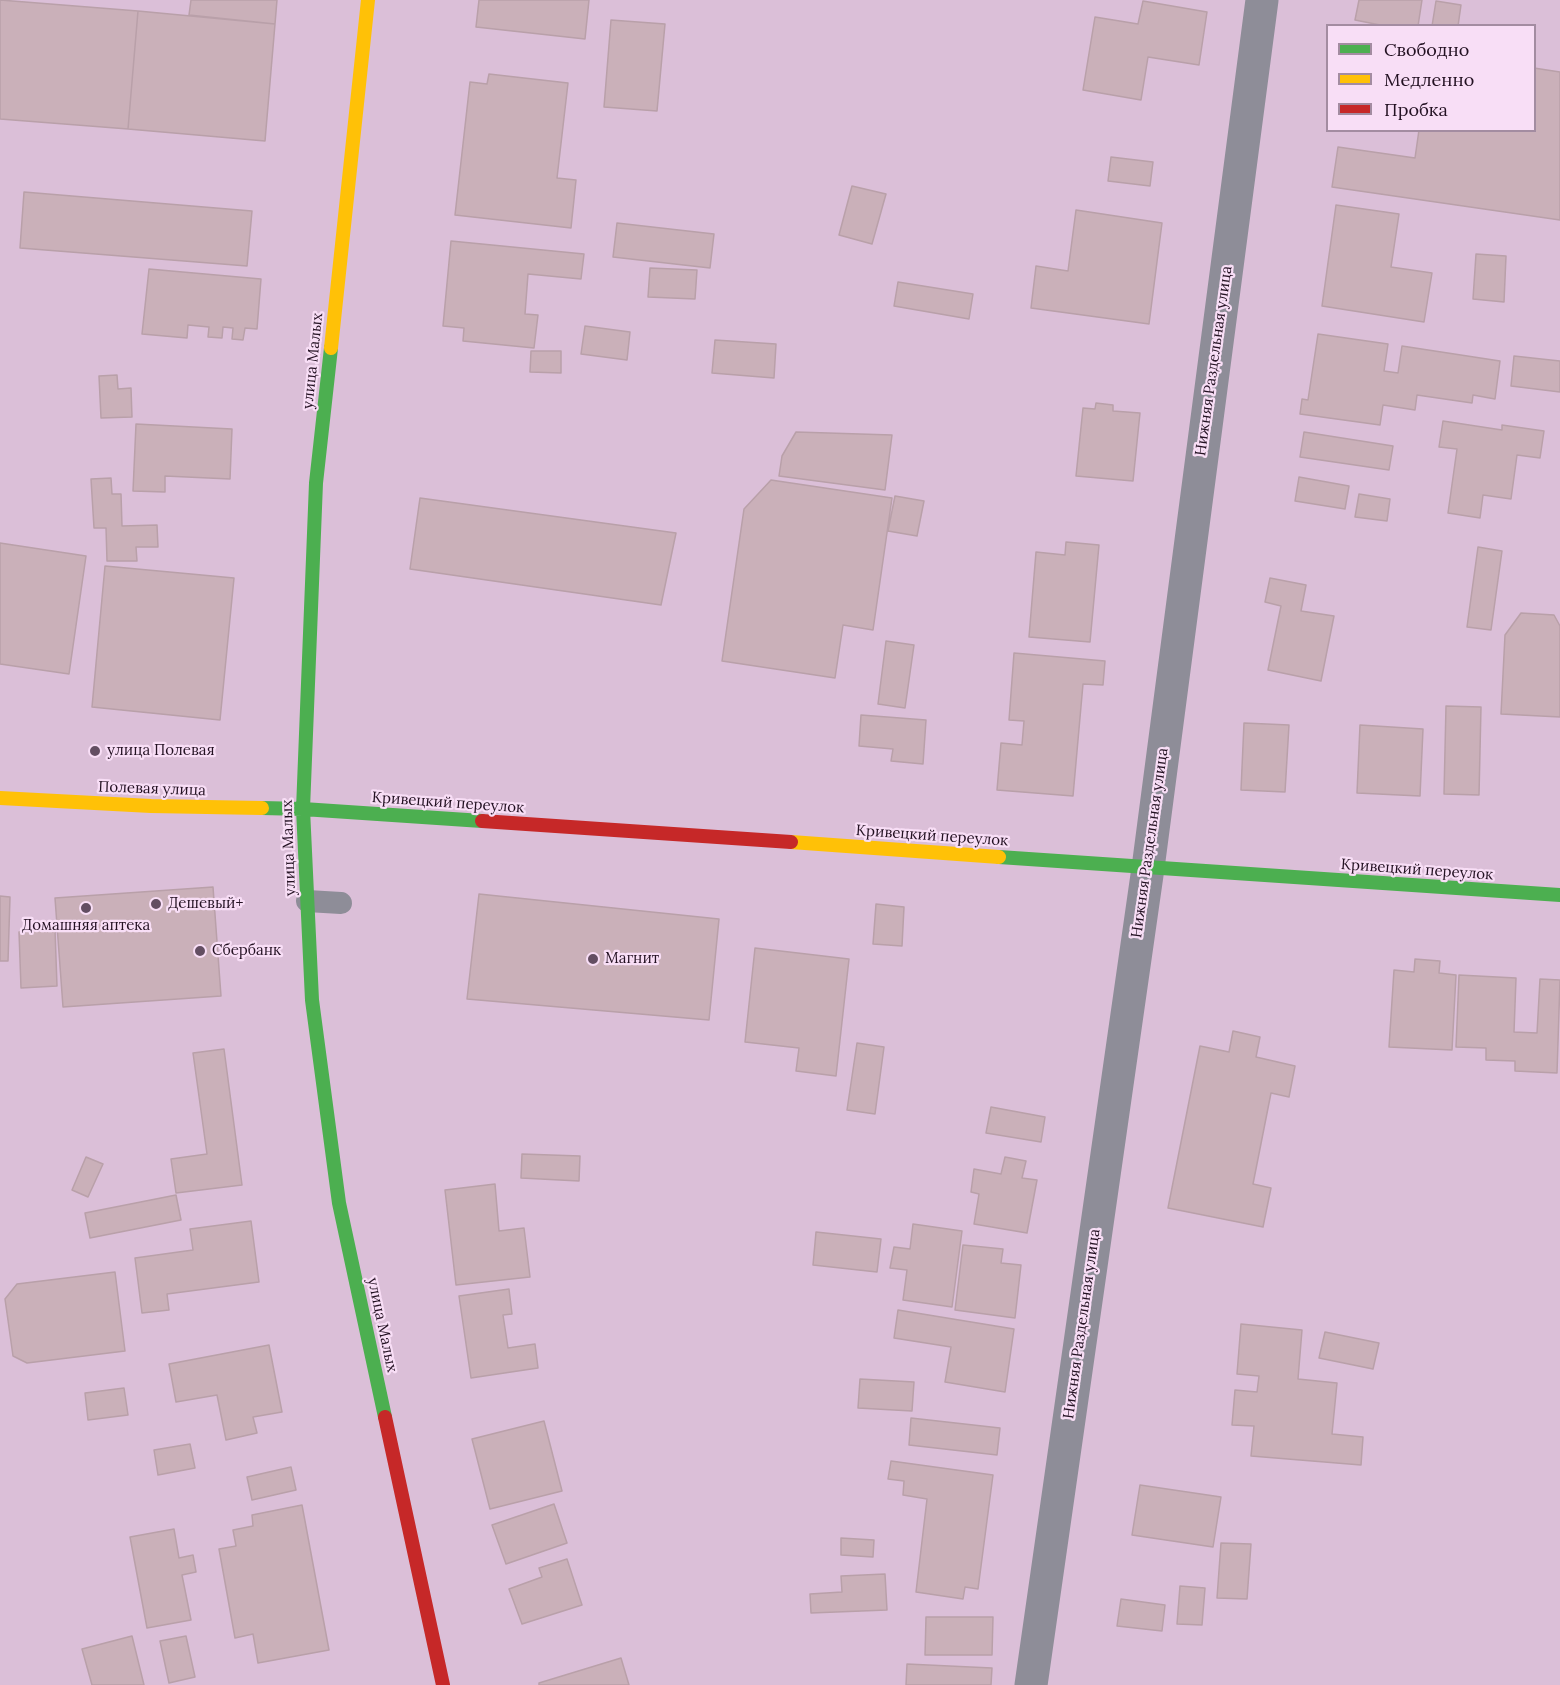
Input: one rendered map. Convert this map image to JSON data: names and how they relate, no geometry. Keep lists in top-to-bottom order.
{
  "streets": {
    "main road": ["улица Малых", "Полевая улица", "Кривецкий переулок"],
    "street": ["Нижняя Раздельная улица"]
  },
  "crossings": [
    ["улица Малых", "Полевая улица"],
    ["улица Малых", "Кривецкий переулок"],
    ["Нижняя Раздельная улица", "Кривецкий переулок"],
    ["Полевая улица", "Кривецкий переулок"]
  ],
  "places": [
    "улица Полевая",
    "Дешевый+",
    "Домашняя аптека",
    "Сбербанк",
    "Магнит"
  ],
  "legend": ["Свободно", "Медленно", "Пробка"]
}
